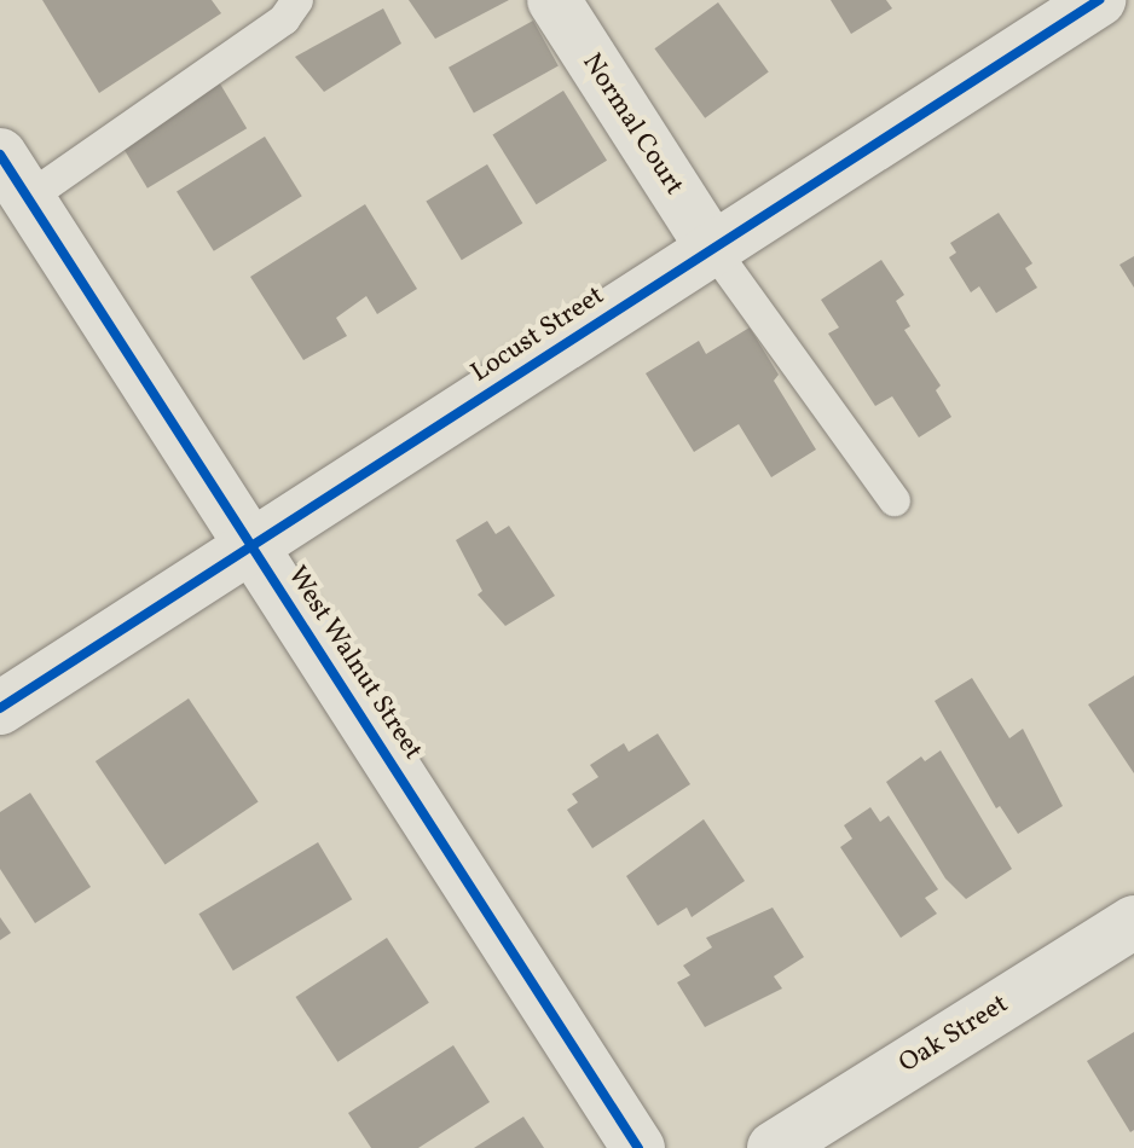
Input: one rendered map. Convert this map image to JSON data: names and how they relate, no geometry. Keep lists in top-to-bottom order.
{
  "streets": {
    "street": [
      "Normal Court",
      "Locust Street",
      "West Walnut Street",
      "Oak Street"
    ]
  },
  "crossings": [
    ["Normal Court", "Locust Street"],
    ["Locust Street", "West Walnut Street"]
  ]
}
